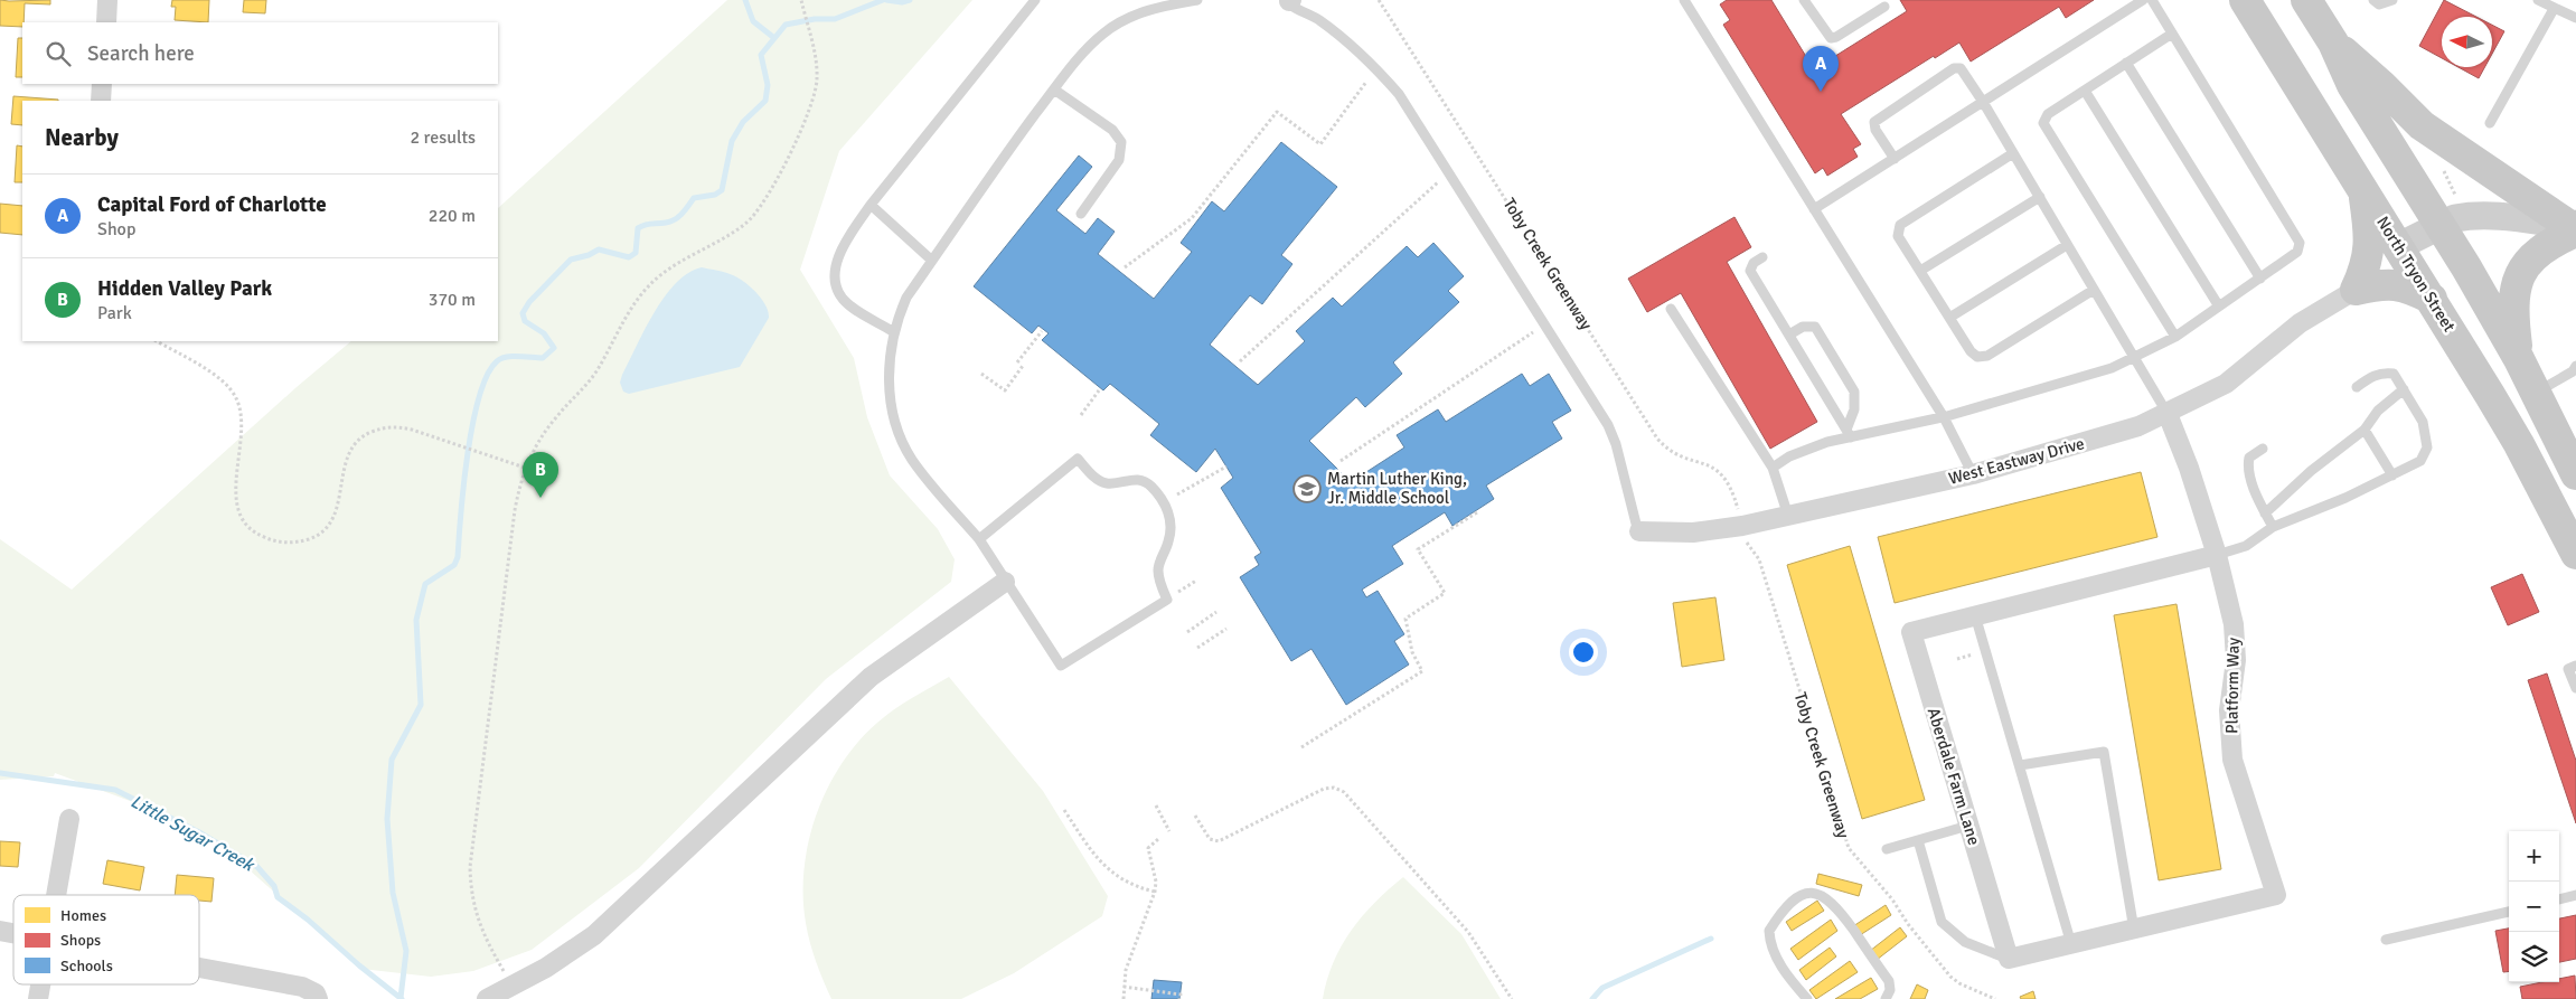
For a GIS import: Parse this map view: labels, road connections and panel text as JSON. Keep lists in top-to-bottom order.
{
  "streets": {
    "main road": ["North Tryon Street"],
    "street": ["West Eastway Drive", "Platform Way", "Aberdale Farm Lane"],
    "path": ["Toby Creek Greenway"]
  },
  "crossings": [
    ["West Eastway Drive", "Platform Way"],
    ["Platform Way", "Aberdale Farm Lane"]
  ],
  "water": ["Little Sugar Creek"],
  "places": {
    "school or university": ["Martin Luther King, Jr. Middle School"]
  },
  "legend": ["Homes", "Shops", "Schools"],
  "north": "left",
  "page": {
    "search": "Search here",
    "pins": ["A", "B"],
    "heading": ["Nearby", "2 results"],
    "list": [
      {
        "mark": "A",
        "name": "Capital Ford of Charlotte",
        "note": "Shop",
        "value": "220 m"
      },
      {
        "mark": "B",
        "name": "Hidden Valley Park",
        "note": "Park",
        "value": "370 m"
      }
    ],
    "map_buttons": ["+", "−"]
  }
}
